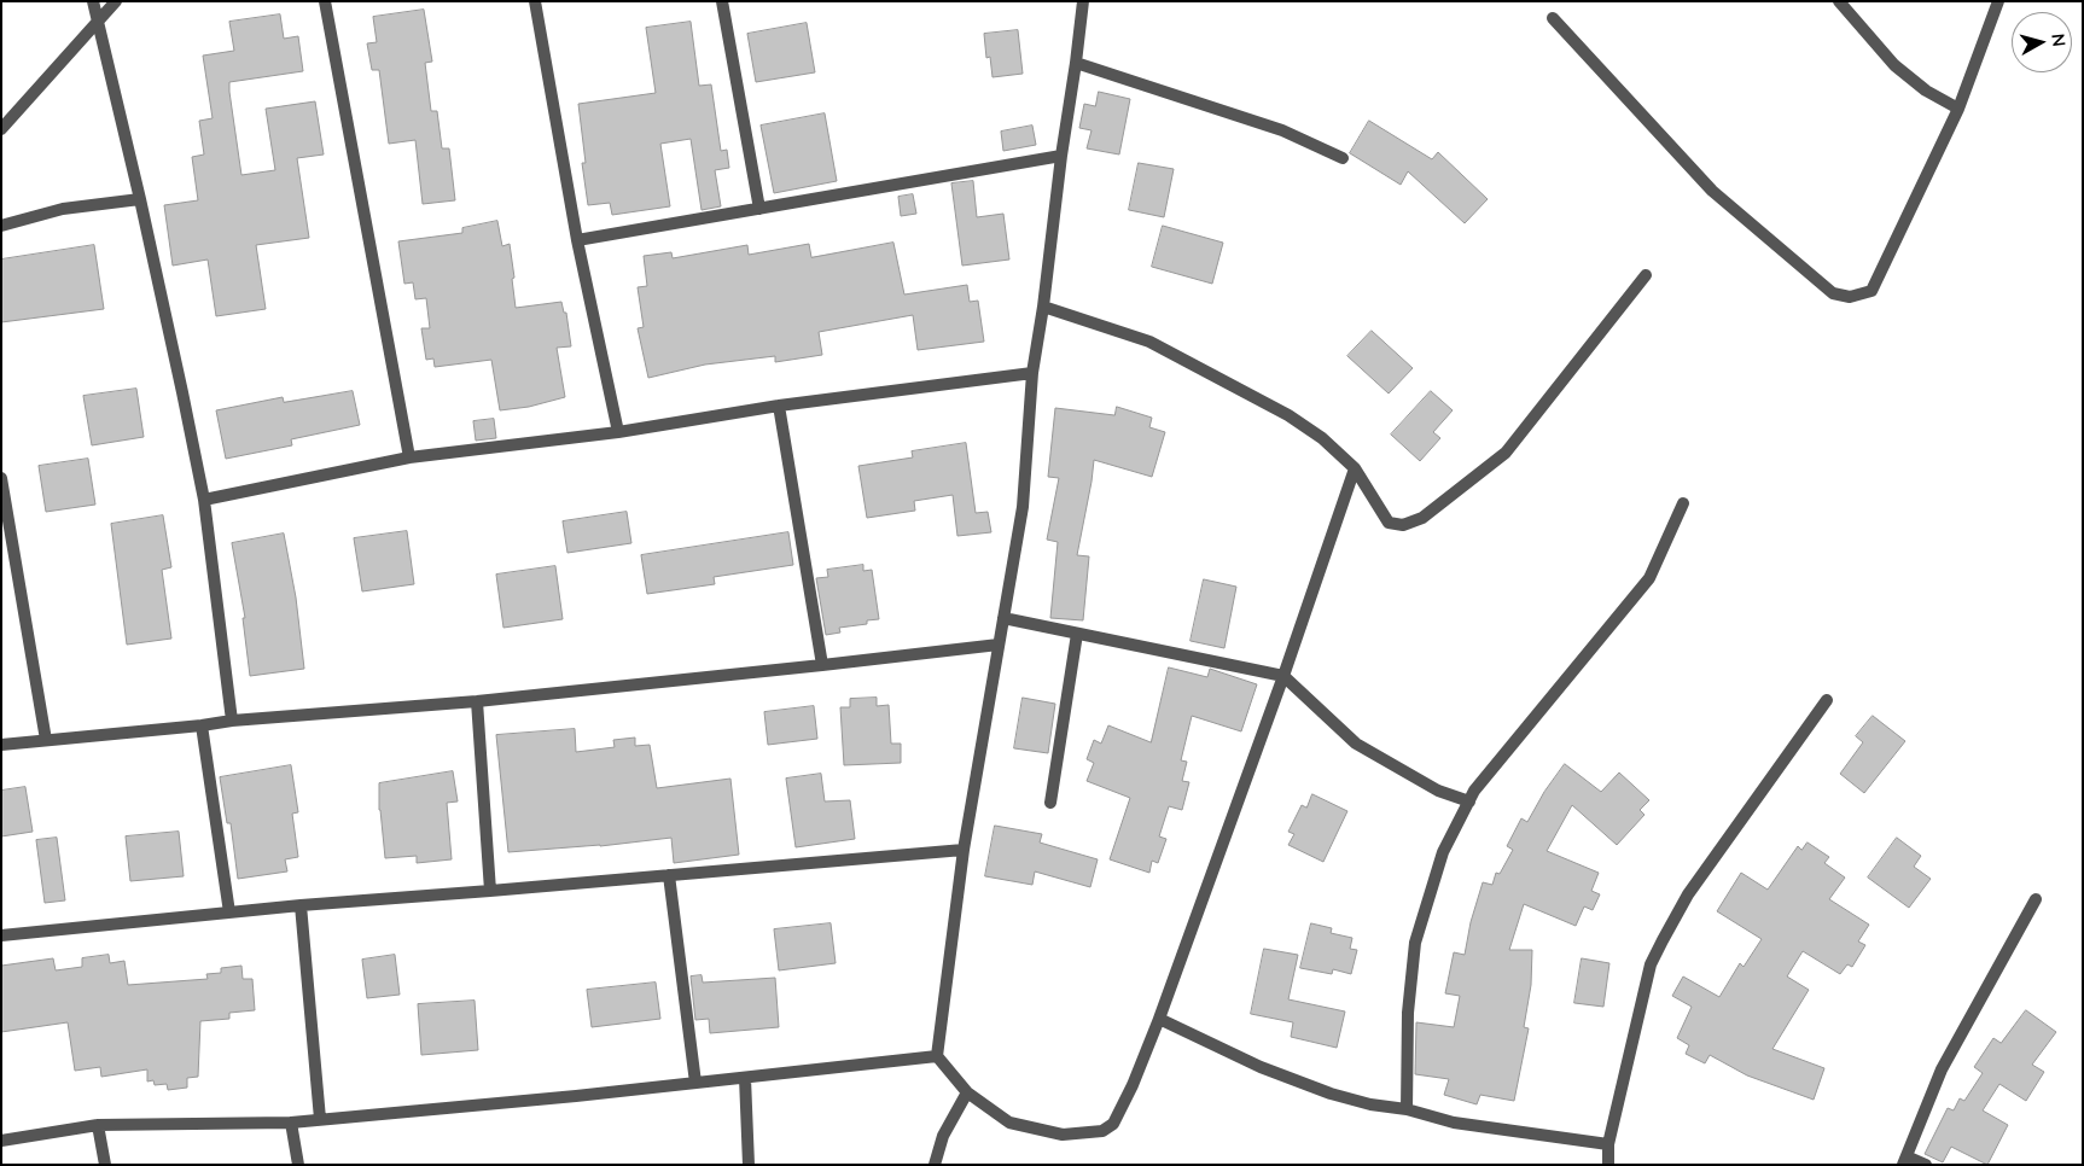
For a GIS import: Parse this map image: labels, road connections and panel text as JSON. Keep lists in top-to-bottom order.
{
  "north": "right"
}
